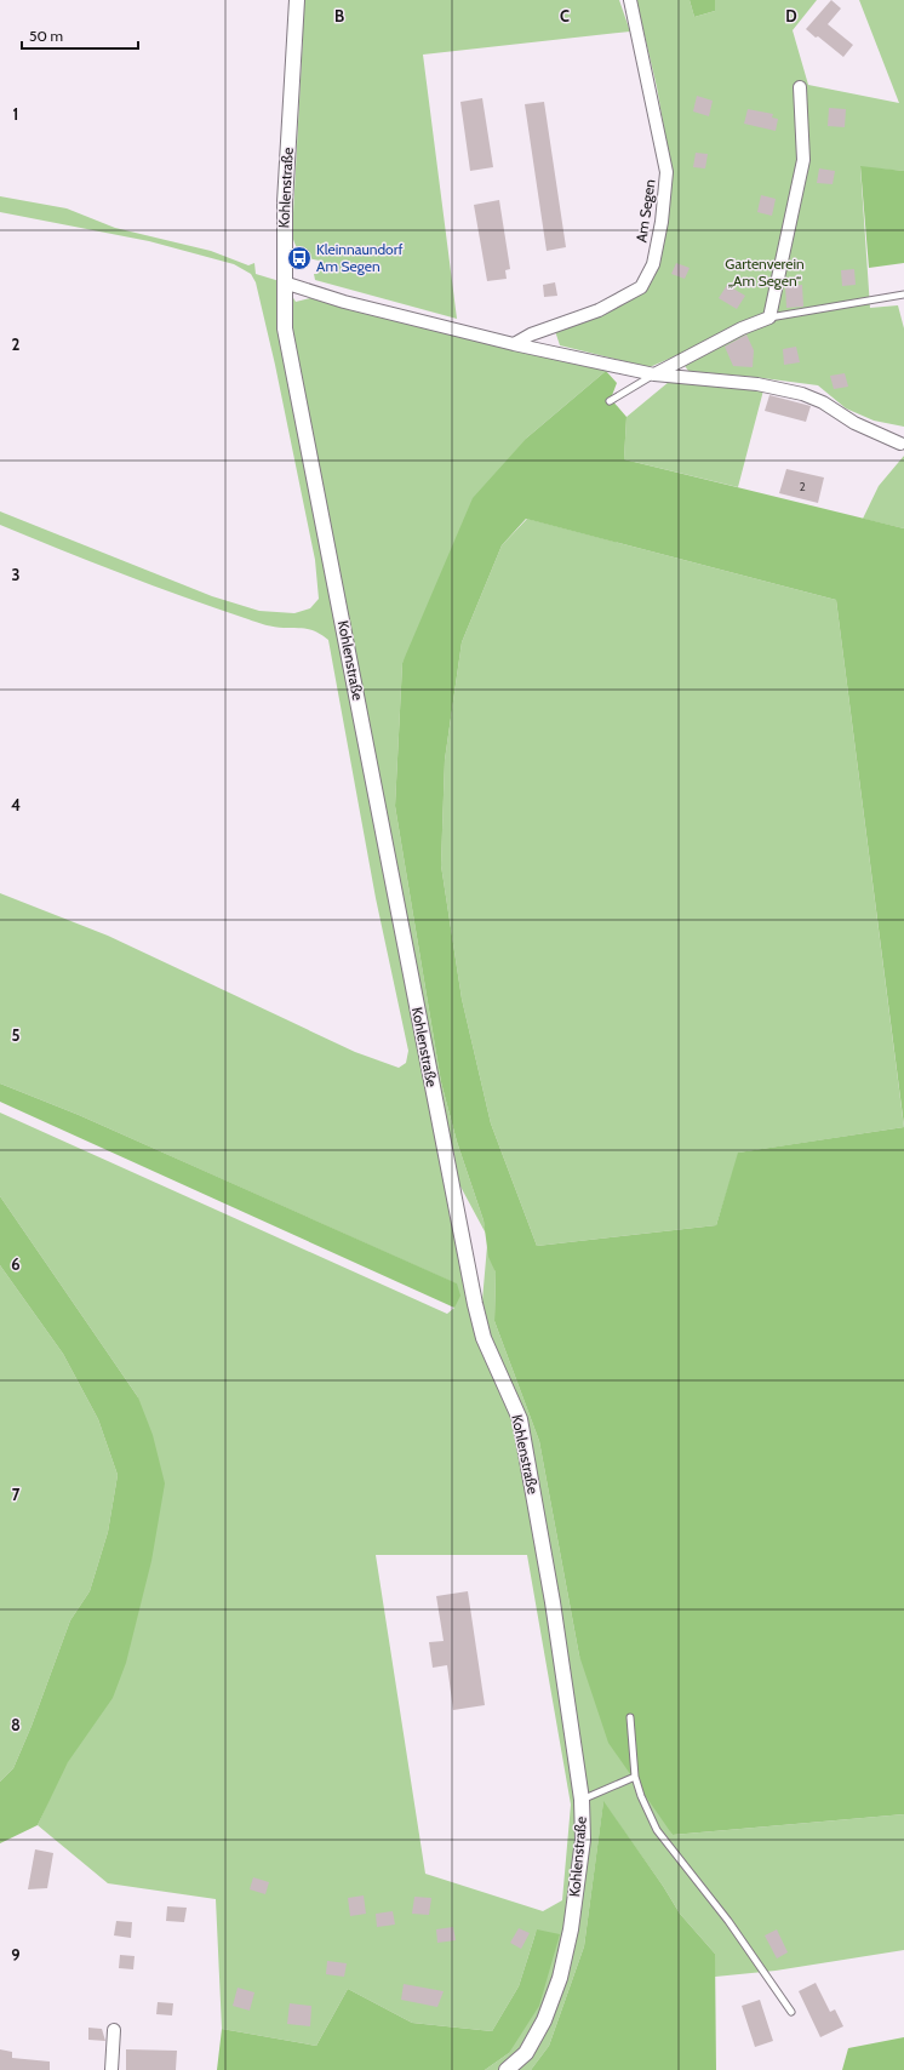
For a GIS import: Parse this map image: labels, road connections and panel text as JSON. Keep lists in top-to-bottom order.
{
  "streets": {
    "street": ["Kohlenstraße", "Am Segen"]
  },
  "parks": ["Gartenverein „Am Segen“"],
  "places": {
    "bus stop": ["Kleinnaundorf Am Segen"]
  },
  "house_numbers": ["2"],
  "scale_bar": "50 m",
  "grid": {
    "columns": ["B", "C", "D"],
    "rows": [
      "1",
      "2",
      "3",
      "4",
      "5",
      "6",
      "7",
      "8",
      "9"
    ]
  }
}
